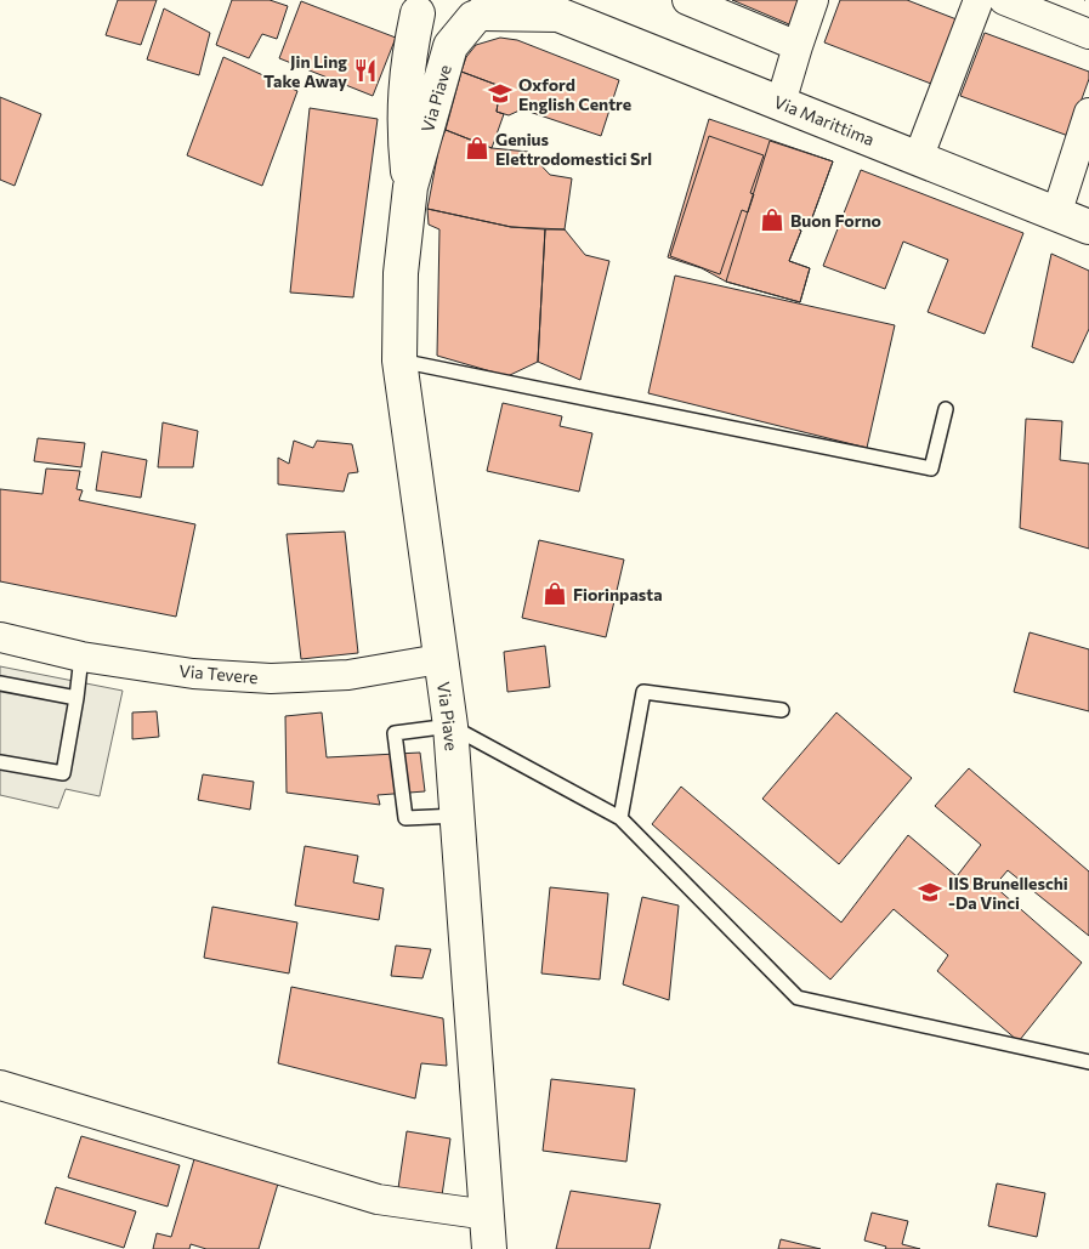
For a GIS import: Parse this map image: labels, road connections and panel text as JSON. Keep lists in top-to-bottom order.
{
  "streets": {
    "main road": ["Via Piave", "Via Marittima"],
    "street": ["Via Tevere"]
  },
  "crossings": [
    ["Via Piave", "Via Marittima"],
    ["Via Piave", "Via Tevere"]
  ],
  "places": {
    "restaurant": ["Jin Ling Take Away"],
    "school or university": ["Oxford English Centre", "IIS Brunelleschi -Da Vinci"],
    "shop": ["Genius Elettrodomestici Srl", "Buon Forno", "Fiorinpasta"]
  }
}
